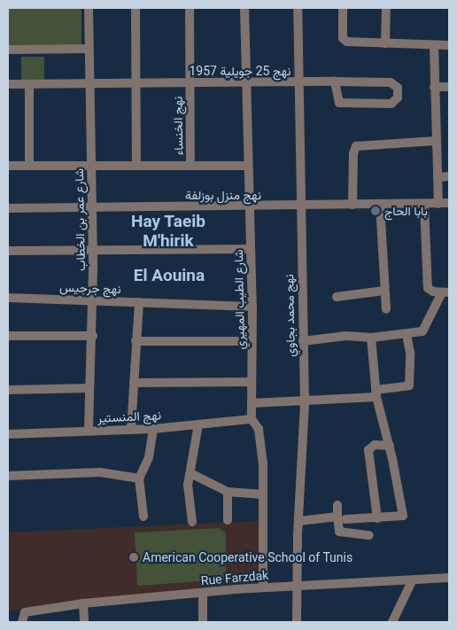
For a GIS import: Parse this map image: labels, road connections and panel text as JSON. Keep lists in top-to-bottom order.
{
  "streets": {
    "street": [
      "نهج 25 جويلية 1957",
      "نهج الخنساء",
      "نهج منزل بوزلفة",
      "شارع عمر بن الخطاب",
      "نهج جرجيس",
      "شارع الطيب المهيري",
      "نهج محمد بجاوي",
      "نهج المنستير",
      "Rue Farzdak"
    ]
  },
  "crossings": [
    ["نهج 25 جويلية 1957", "نهج الخنساء"],
    ["نهج 25 جويلية 1957", "شارع عمر بن الخطاب"],
    ["نهج 25 جويلية 1957", "شارع الطيب المهيري"],
    ["نهج 25 جويلية 1957", "نهج محمد بجاوي"],
    ["نهج منزل بوزلفة", "شارع عمر بن الخطاب"],
    ["نهج منزل بوزلفة", "شارع الطيب المهيري"],
    ["نهج منزل بوزلفة", "نهج محمد بجاوي"],
    ["شارع عمر بن الخطاب", "نهج جرجيس"],
    ["شارع عمر بن الخطاب", "نهج المنستير"],
    ["نهج جرجيس", "شارع الطيب المهيري"],
    ["شارع الطيب المهيري", "نهج المنستير"],
    ["شارع الطيب المهيري", "Rue Farzdak"],
    ["نهج محمد بجاوي", "Rue Farzdak"]
  ],
  "districts": ["Hay Taeib M'hirik", "El Aouina"],
  "places": ["بابا الحاج", "American Cooperative School of Tunis"]
}
